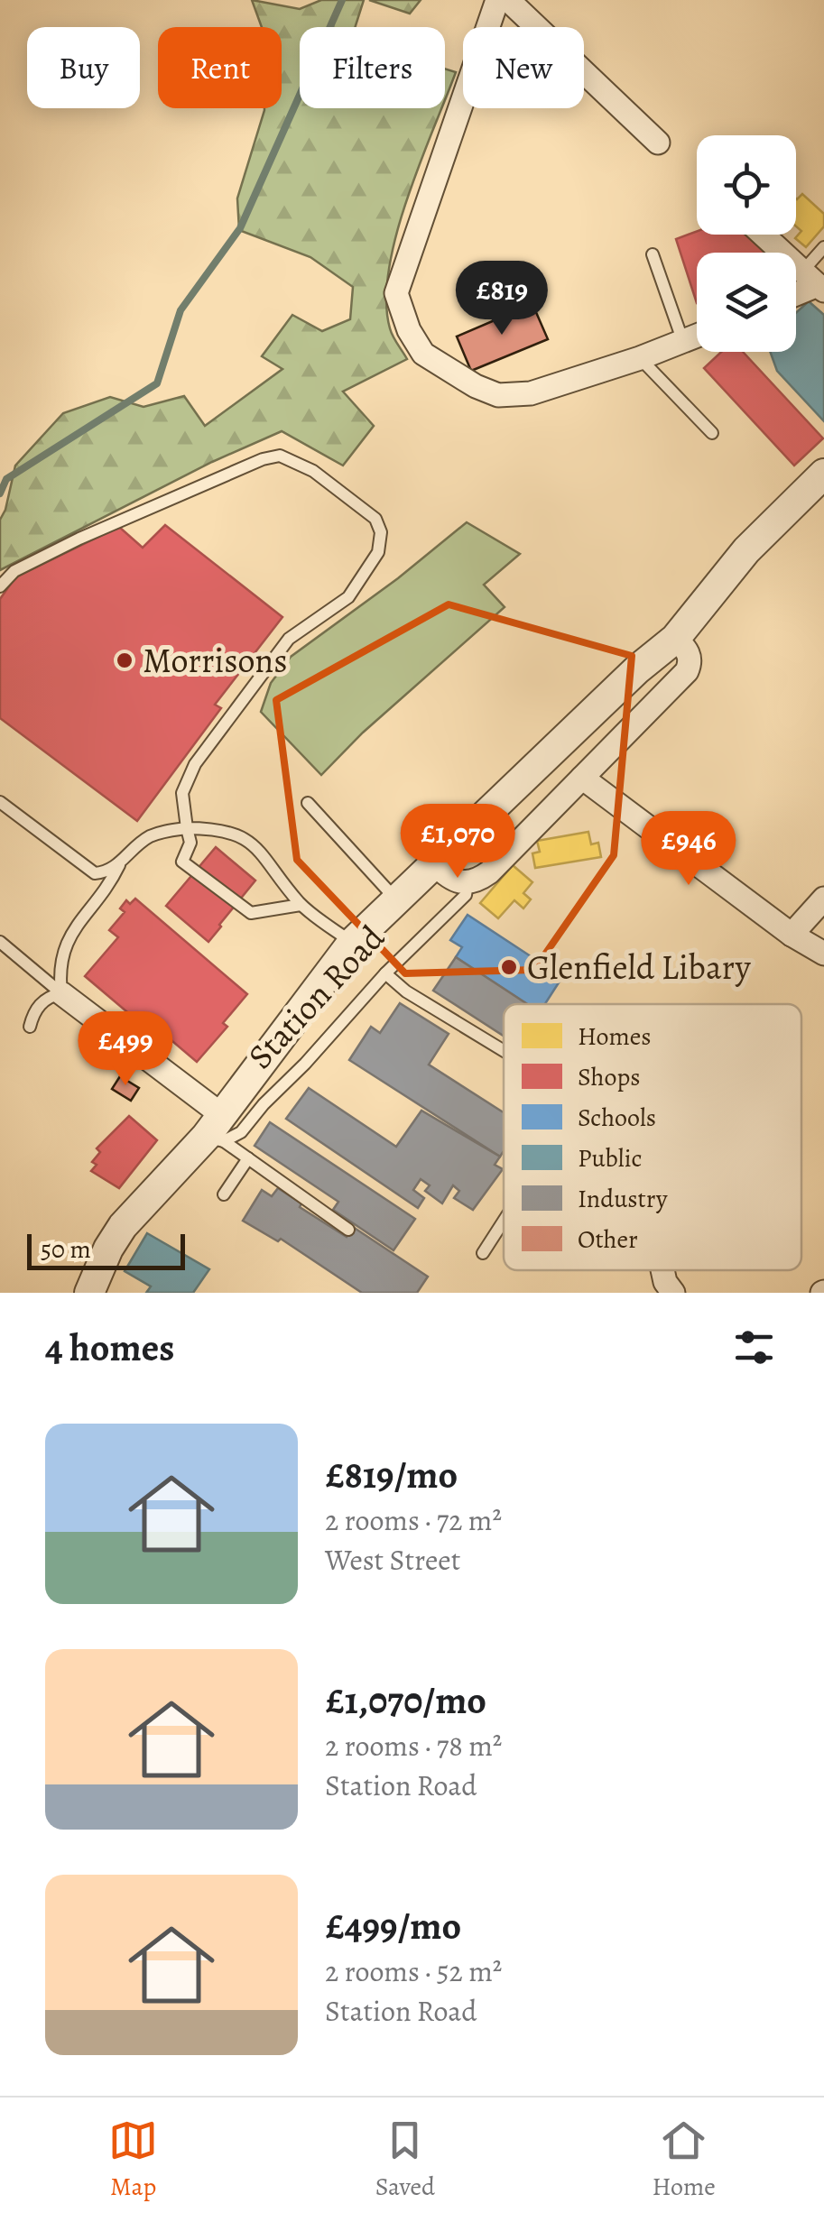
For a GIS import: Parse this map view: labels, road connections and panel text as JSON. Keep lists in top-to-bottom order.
{
  "streets": {
    "street": ["Station Road"]
  },
  "places": ["Morrisons", "Glenfield Libary"],
  "legend": [
    "Homes",
    "Shops",
    "Schools",
    "Public",
    "Industry",
    "Other"
  ],
  "scale_bar": "50 m",
  "page": {
    "chip": [
      "Buy",
      "Rent",
      "Filters",
      "New"
    ],
    "price": [
      "£819",
      "£1,070",
      "£946",
      "£499"
    ],
    "scale": "50 m",
    "heading": "4 homes",
    "list": [
      {
        "name": "£819/mo",
        "note": "2 rooms · 72 m² · West Street"
      },
      {
        "name": "£1,070/mo",
        "note": "2 rooms · 78 m² · Station Road"
      },
      {
        "name": "£499/mo",
        "note": "2 rooms · 52 m² · Station Road"
      }
    ],
    "tabs": ["Map", "Saved", "Home"]
  }
}
